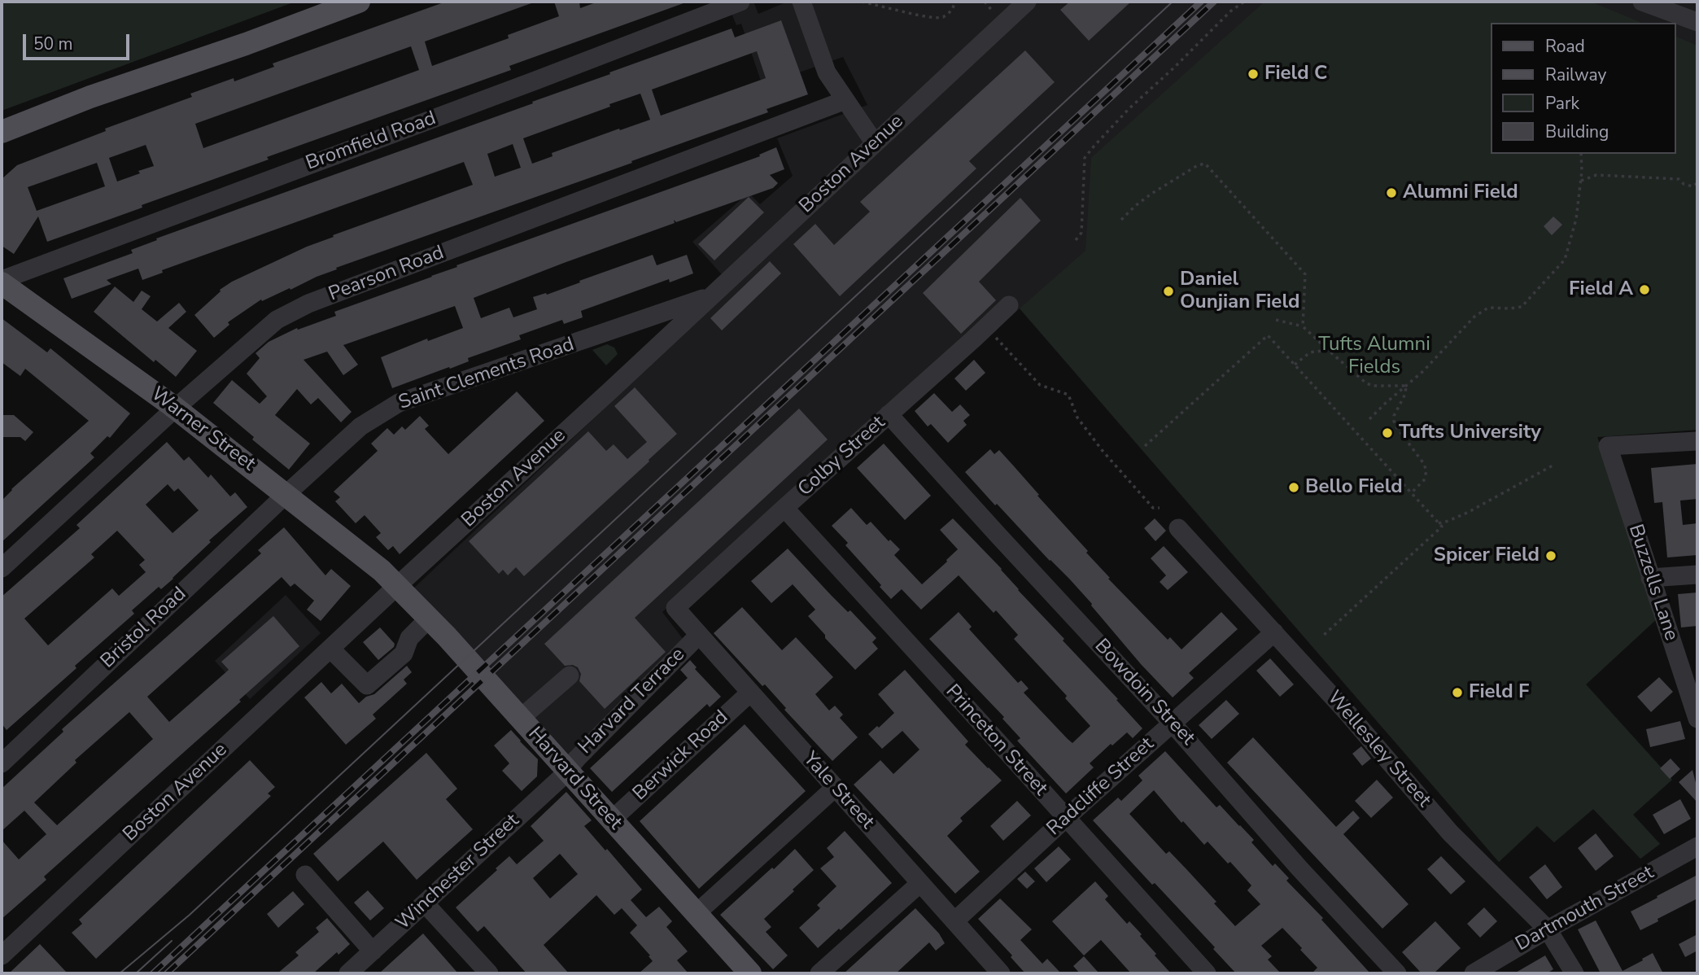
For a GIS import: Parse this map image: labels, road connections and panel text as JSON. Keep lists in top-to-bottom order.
{
  "streets": {
    "main road": ["Warner Street", "Harvard Street"],
    "street": [
      "Bromfield Road",
      "Boston Avenue",
      "Pearson Road",
      "Saint Clements Road",
      "Colby Street",
      "Buzzells Lane",
      "Bristol Road",
      "Bowdoin Street",
      "Harvard Terrace",
      "Princeton Street",
      "Wellesley Street",
      "Berwick Road",
      "Radcliffe Street",
      "Yale Street",
      "Winchester Street",
      "Dartmouth Street"
    ]
  },
  "crossings": [
    ["Bromfield Road", "Warner Street"],
    ["Boston Avenue", "Saint Clements Road"],
    ["Boston Avenue", "Warner Street"],
    ["Boston Avenue", "Harvard Street"],
    ["Pearson Road", "Warner Street"],
    ["Saint Clements Road", "Warner Street"],
    ["Saint Clements Road", "Bristol Road"],
    ["Warner Street", "Bristol Road"],
    ["Warner Street", "Harvard Street"],
    ["Colby Street", "Bowdoin Street"],
    ["Colby Street", "Princeton Street"],
    ["Colby Street", "Yale Street"],
    ["Bowdoin Street", "Radcliffe Street"],
    ["Harvard Terrace", "Harvard Street"],
    ["Harvard Terrace", "Yale Street"],
    ["Harvard Terrace", "Winchester Street"],
    ["Princeton Street", "Radcliffe Street"],
    ["Wellesley Street", "Radcliffe Street"],
    ["Wellesley Street", "Dartmouth Street"],
    ["Berwick Road", "Harvard Street"],
    ["Berwick Road", "Yale Street"],
    ["Harvard Street", "Winchester Street"],
    ["Radcliffe Street", "Yale Street"]
  ],
  "parks": ["Tufts Alumni Fields"],
  "places": [
    "Field C",
    "Alumni Field",
    "Field A",
    "Daniel Ounjian Field",
    "Tufts University",
    "Bello Field",
    "Spicer Field",
    "Field F"
  ],
  "legend": [
    "Road",
    "Railway",
    "Park",
    "Building"
  ],
  "scale_bar": "50 m"
}
